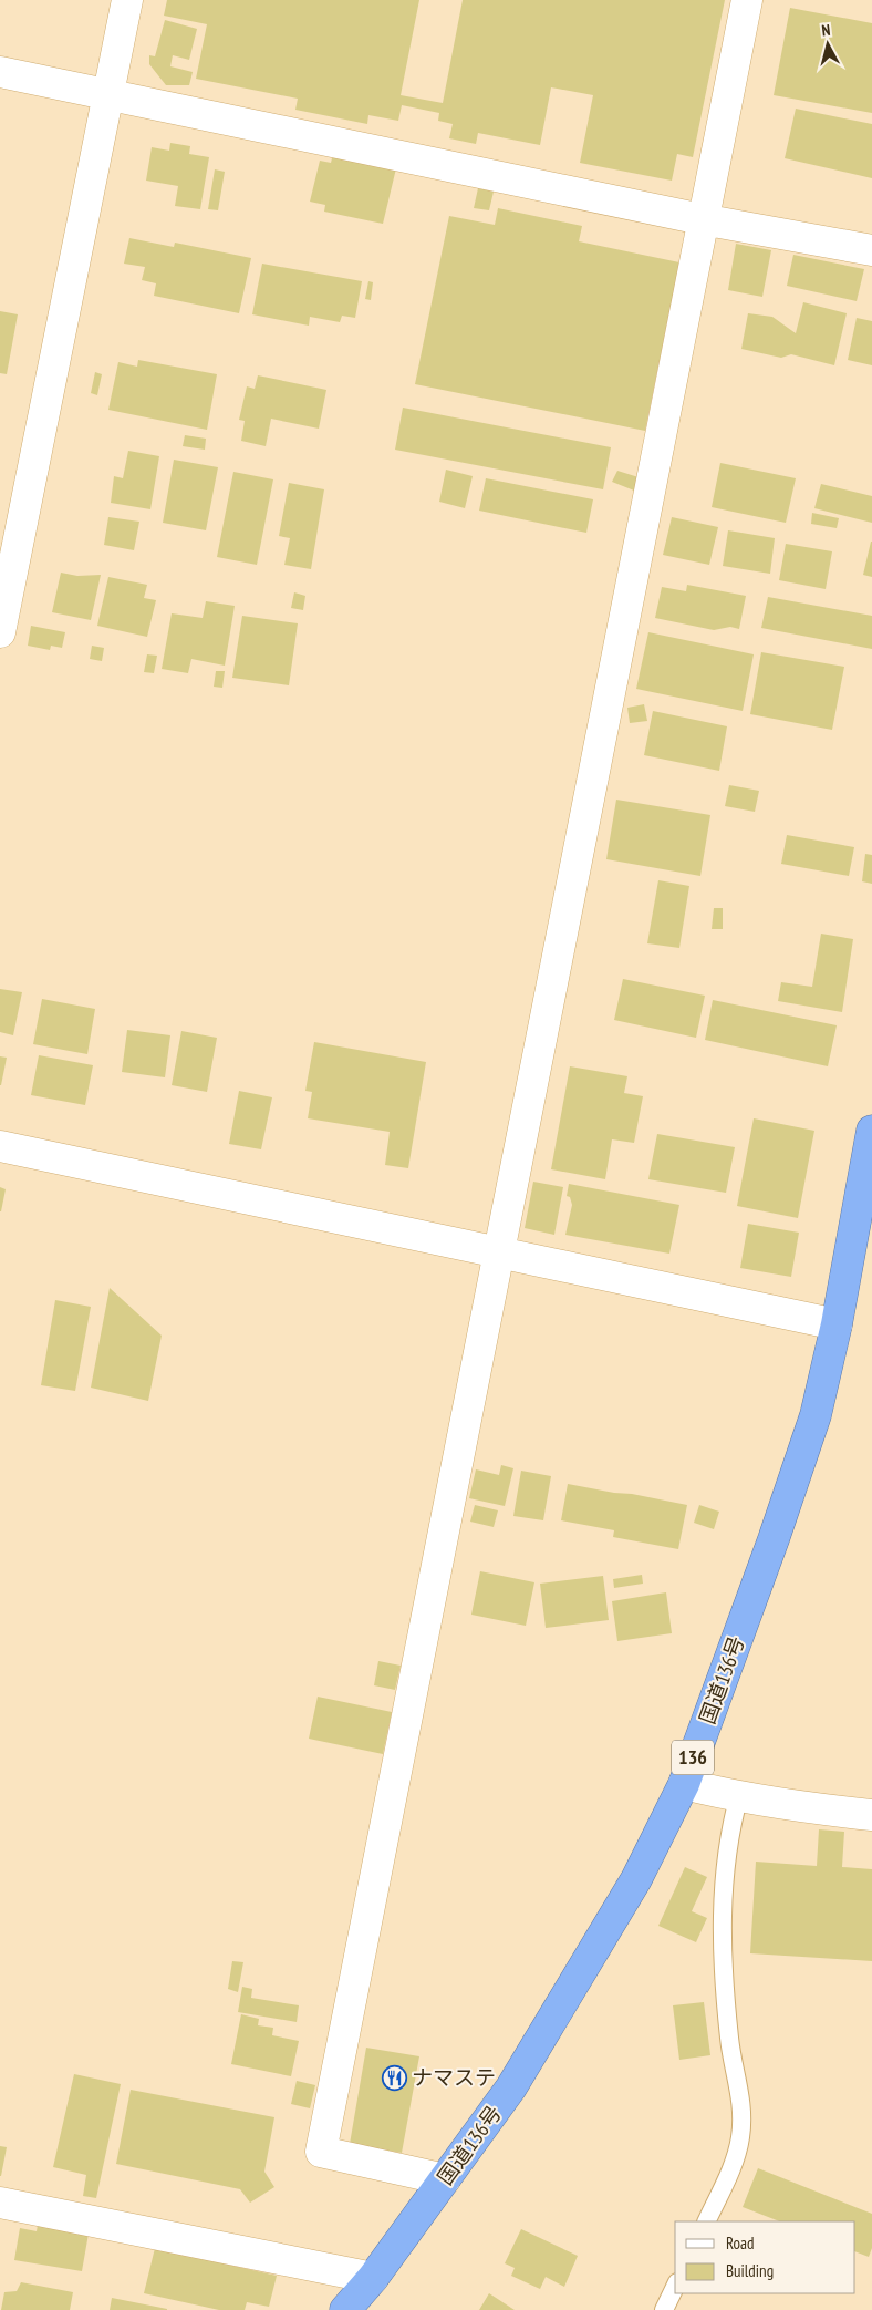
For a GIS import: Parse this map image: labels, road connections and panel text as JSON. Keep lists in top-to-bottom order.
{
  "streets": {
    "highway": ["国道136号", "136"]
  },
  "places": {
    "restaurant": ["ナマステ"]
  },
  "legend": ["Road", "Building"],
  "north": "top"
}
